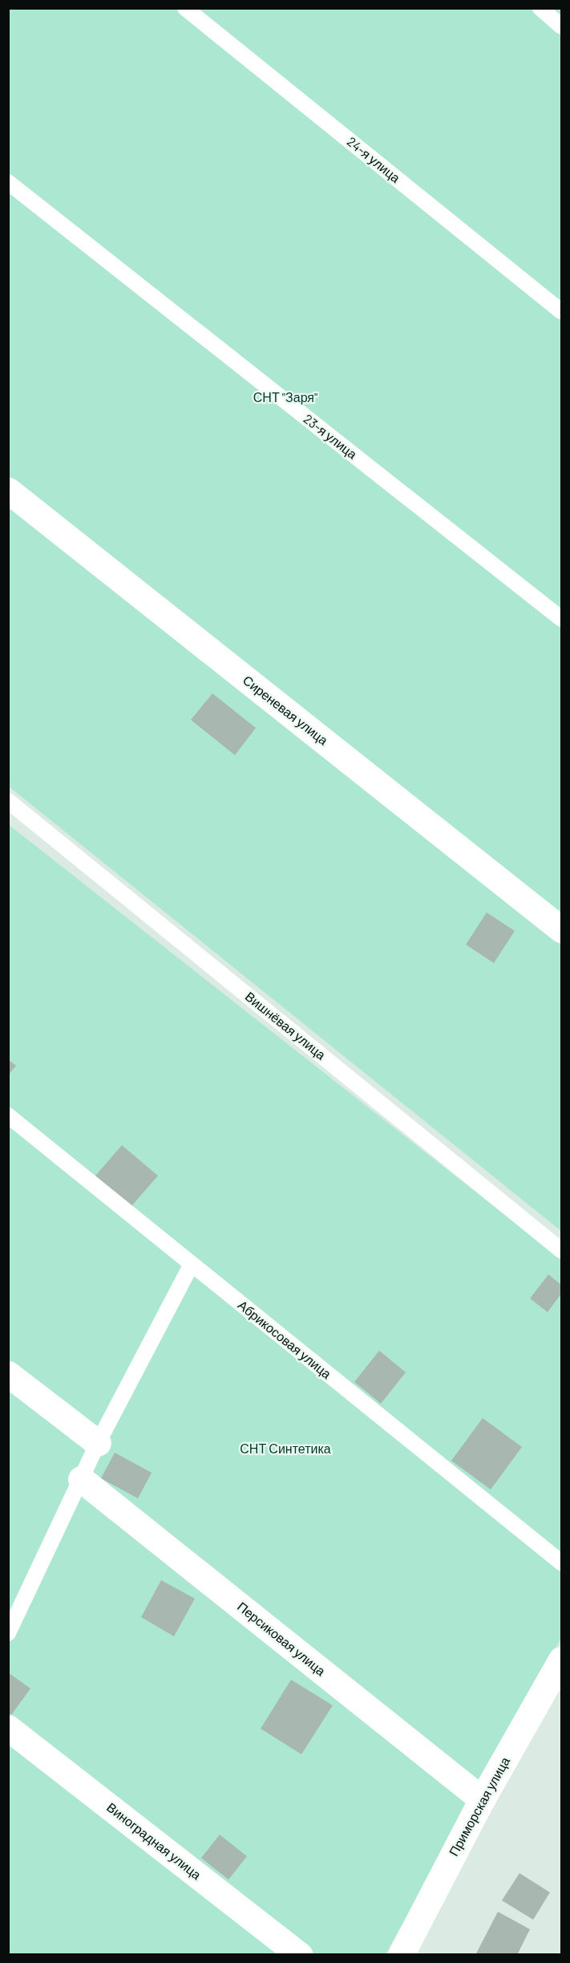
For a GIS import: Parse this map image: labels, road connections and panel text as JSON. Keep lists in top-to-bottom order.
{
  "streets": {
    "street": [
      "Сиреневая улица",
      "Персиковая улица",
      "Приморская улица",
      "Виноградная улица"
    ],
    "lane": [
      "24-я улица",
      "23-я улица",
      "Вишнёвая улица",
      "Абрикосовая улица"
    ]
  },
  "crossings": [
    ["Персиковая улица", "Приморская улица"]
  ],
  "parks": ["СНТ \"Заря\"", "СНТ Синтетика"]
}
